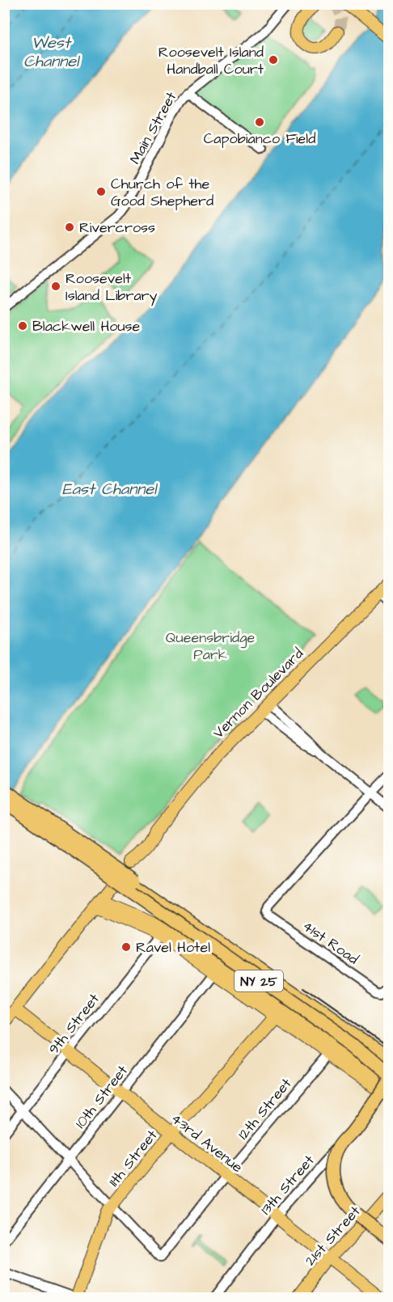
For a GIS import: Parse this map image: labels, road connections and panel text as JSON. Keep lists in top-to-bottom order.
{
  "streets": {
    "highway": ["NY 25"],
    "main road": [
      "Vernon Boulevard",
      "43rd Avenue",
      "11th Street",
      "21st Street"
    ],
    "street": [
      "Main Street",
      "41st Road",
      "9th Street",
      "10th Street",
      "12th Street",
      "13th Street"
    ]
  },
  "crossings": [
    ["Vernon Boulevard", "43rd Avenue"],
    ["NY 25", "13th Street"],
    ["9th Street", "43rd Avenue"],
    ["10th Street", "43rd Avenue"],
    ["12th Street", "43rd Avenue"],
    ["12th Street", "11th Street"],
    ["43rd Avenue", "11th Street"],
    ["43rd Avenue", "13th Street"],
    ["43rd Avenue", "21st Street"]
  ],
  "water": ["West Channel", "East Channel"],
  "parks": ["Queensbridge Park"],
  "places": [
    "Roosevelt Island Handball Court",
    "Capobianco Field",
    "Church of the Good Shepherd",
    "Rivercross",
    "Roosevelt Island Library",
    "Blackwell House",
    "Ravel Hotel"
  ]
}
